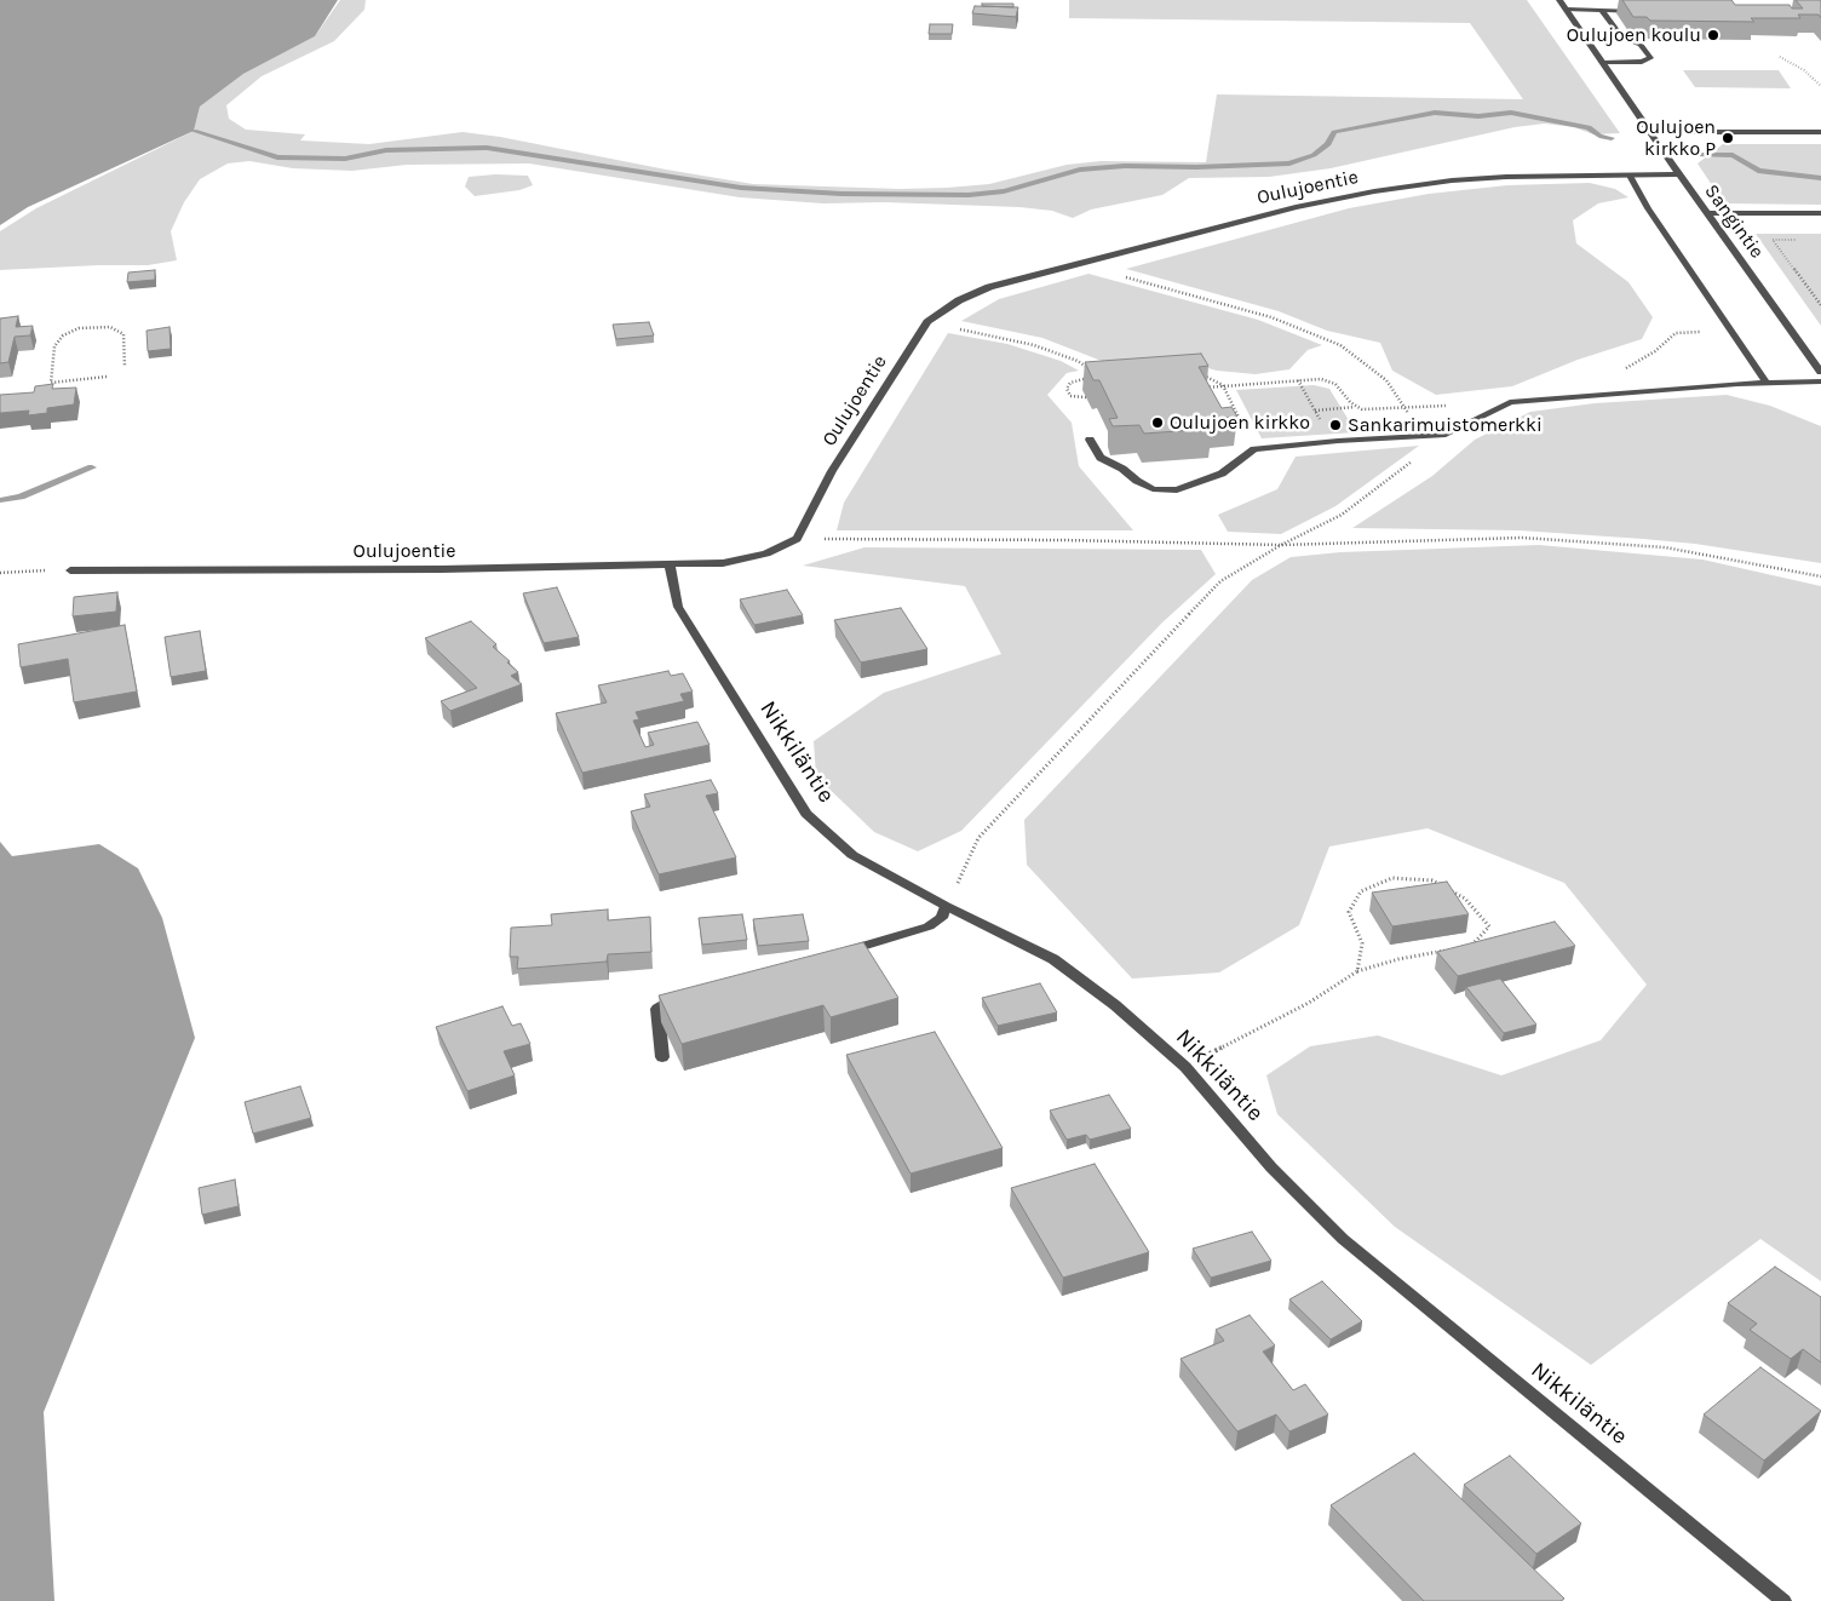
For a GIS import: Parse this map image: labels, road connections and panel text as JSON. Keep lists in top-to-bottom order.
{
  "streets": {
    "street": ["Oulujoentie", "Sangintie", "Nikkiläntie"]
  },
  "crossings": [
    ["Oulujoentie", "Sangintie"],
    ["Oulujoentie", "Nikkiläntie"]
  ],
  "places": [
    "Oulujoen koulu",
    "Oulujoen kirkko P",
    "Oulujoen kirkko",
    "Sankarimuistomerkki"
  ]
}
